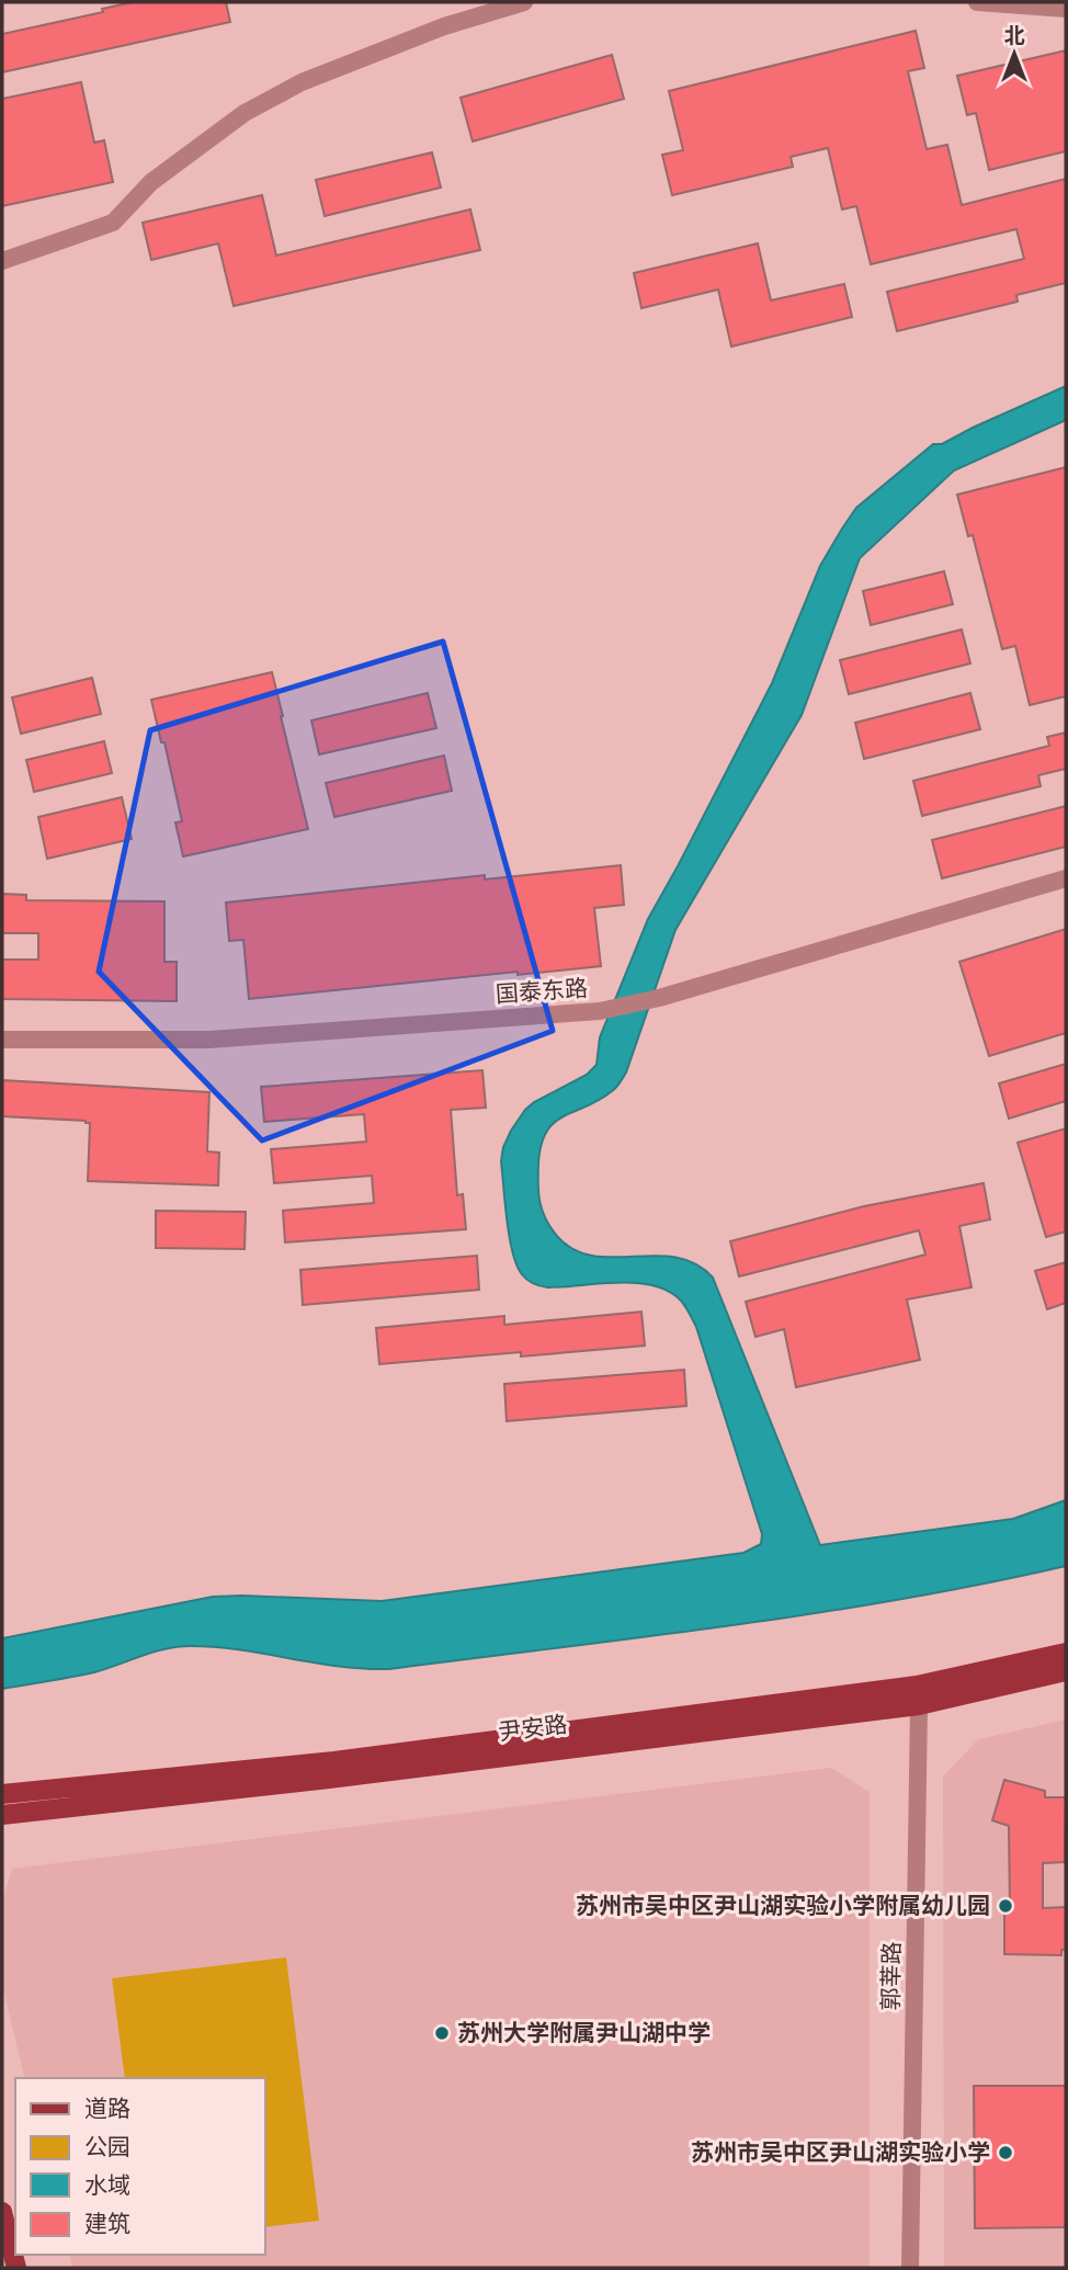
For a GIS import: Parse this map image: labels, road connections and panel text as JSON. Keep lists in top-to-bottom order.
{
  "streets": {
    "main road": ["尹安路"],
    "street": ["国泰东路", "郭莘路"]
  },
  "crossings": [
    ["尹安路", "郭莘路"]
  ],
  "places": ["苏州市吴中区尹山湖实验小学附属幼儿园", "苏州大学附属尹山湖中学", "苏州市吴中区尹山湖实验小学"],
  "legend": [
    "道路",
    "公园",
    "水域",
    "建筑"
  ],
  "north": "top"
}
